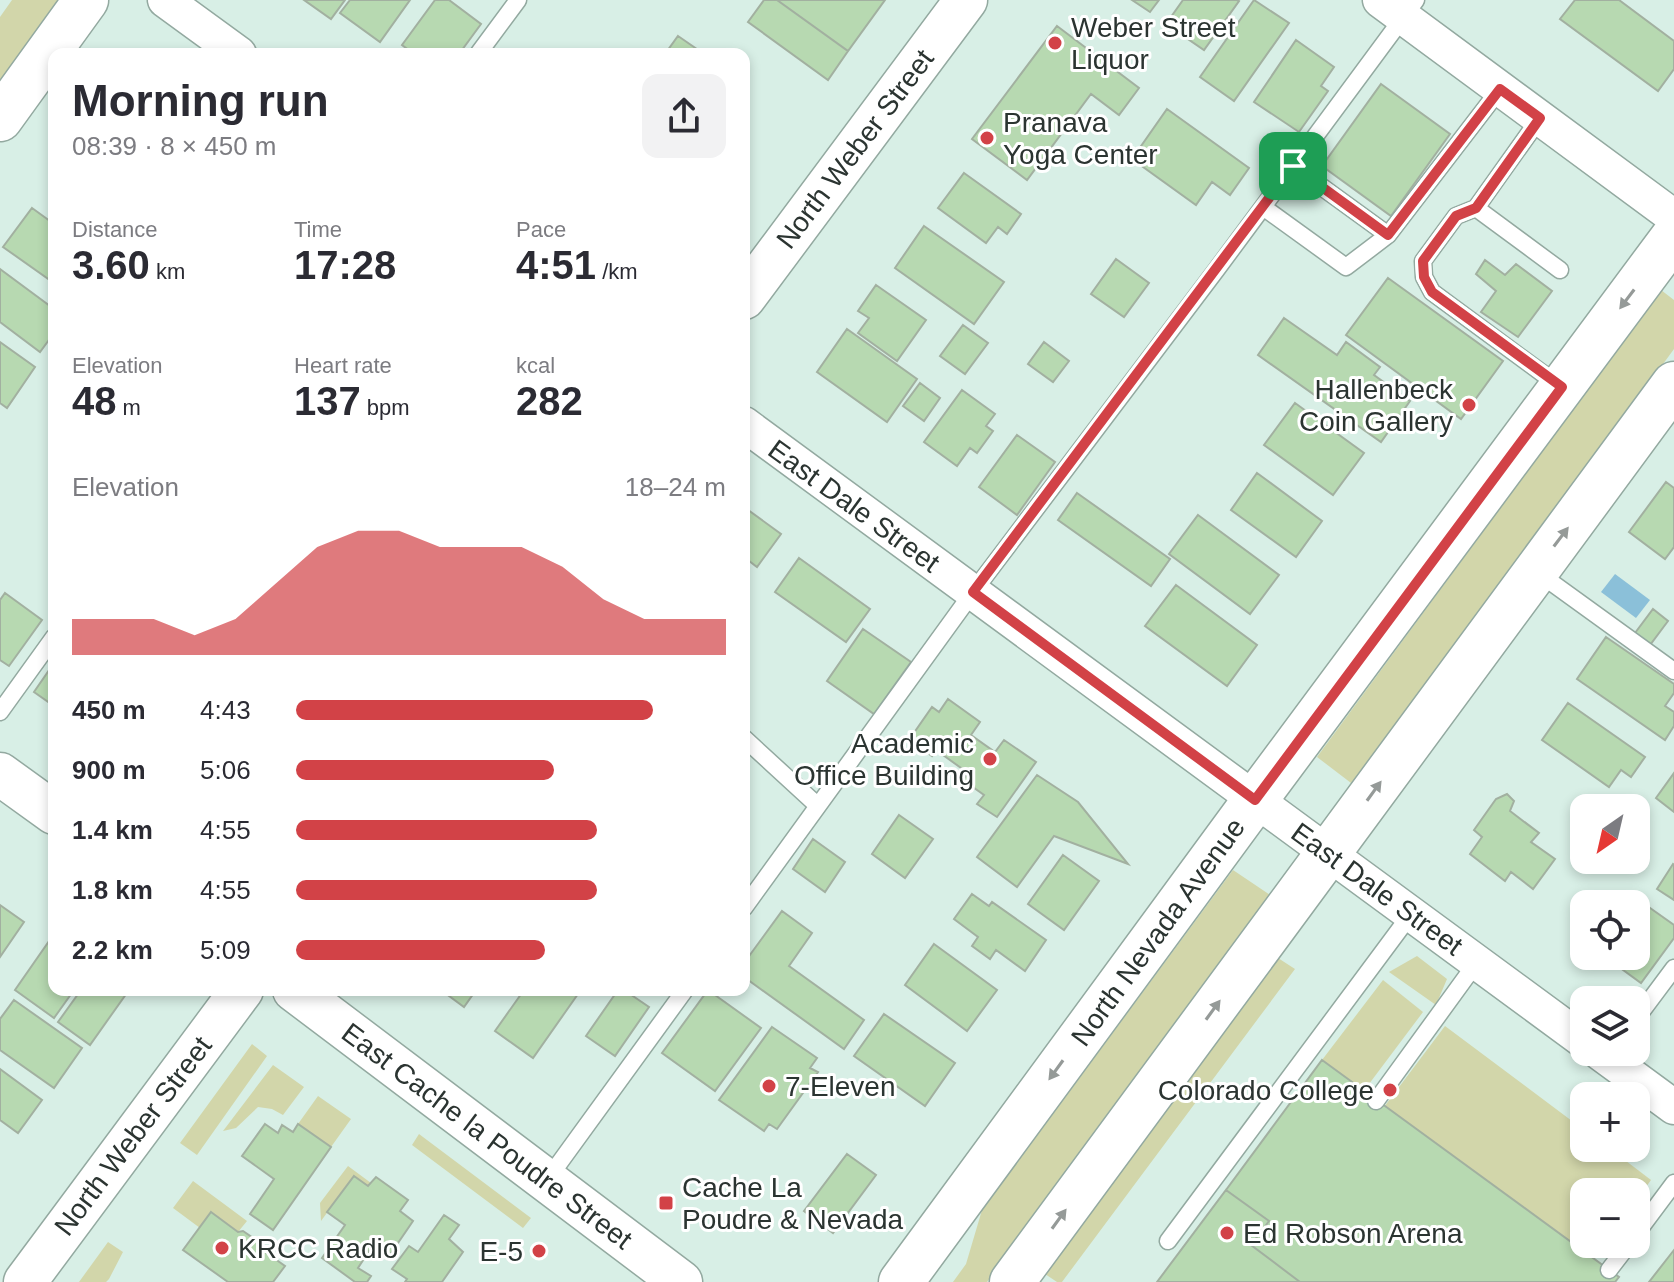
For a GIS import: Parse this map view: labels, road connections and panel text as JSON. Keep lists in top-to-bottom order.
{
  "streets": {
    "main road": ["North Nevada Avenue"],
    "street": ["North Weber Street", "East Dale Street", "East Cache la Poudre Street"]
  },
  "crossings": [
    ["East Dale Street", "North Nevada Avenue"]
  ],
  "places": {
    "other": [
      "Weber Street Liquor",
      "Pranava Yoga Center",
      "Hallenbeck Coin Gallery",
      "Academic Office Building",
      "7-Eleven",
      "Colorado College",
      "Ed Robson Arena",
      "KRCC Radio",
      "E-5"
    ],
    "transit": ["Cache La Poudre & Nevada"]
  },
  "north": "bottom left",
  "page": {
    "heading": ["Morning run", "08:39 · 8 × 450 m"],
    "stats": [
      ["Distance", "3.60 km"],
      ["Time", "17:28"],
      ["Pace", "4:51 /km"],
      ["Elevation", "48 m"],
      ["Heart rate", "137 bpm"],
      ["kcal", "282"]
    ],
    "chart": ["Elevation", "18–24 m"],
    "list": [
      {
        "name": "450 m",
        "note": "4:43"
      },
      {
        "name": "900 m",
        "note": "5:06"
      },
      {
        "name": "1.4 km",
        "note": "4:55"
      },
      {
        "name": "1.8 km",
        "note": "4:55"
      },
      {
        "name": "2.2 km",
        "note": "5:09"
      }
    ],
    "map_buttons": ["+", "−"]
  }
}
